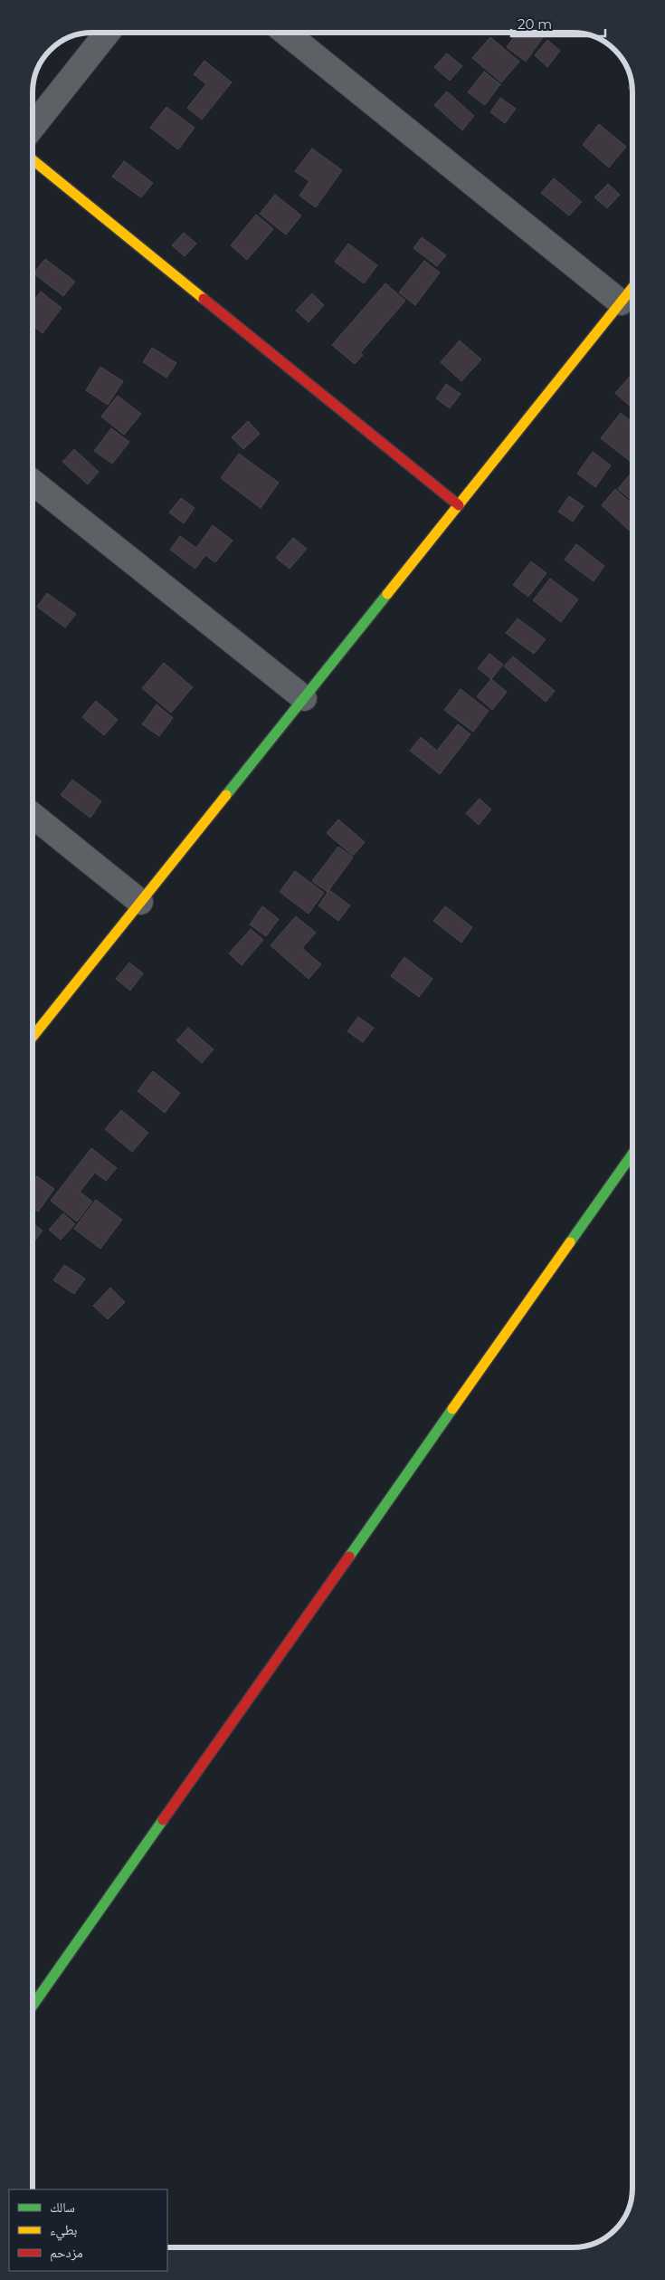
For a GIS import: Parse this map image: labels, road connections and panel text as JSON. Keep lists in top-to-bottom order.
{
  "legend": ["سالك", "بطيء", "مزدحم"],
  "scale_bar": "20 m"
}
